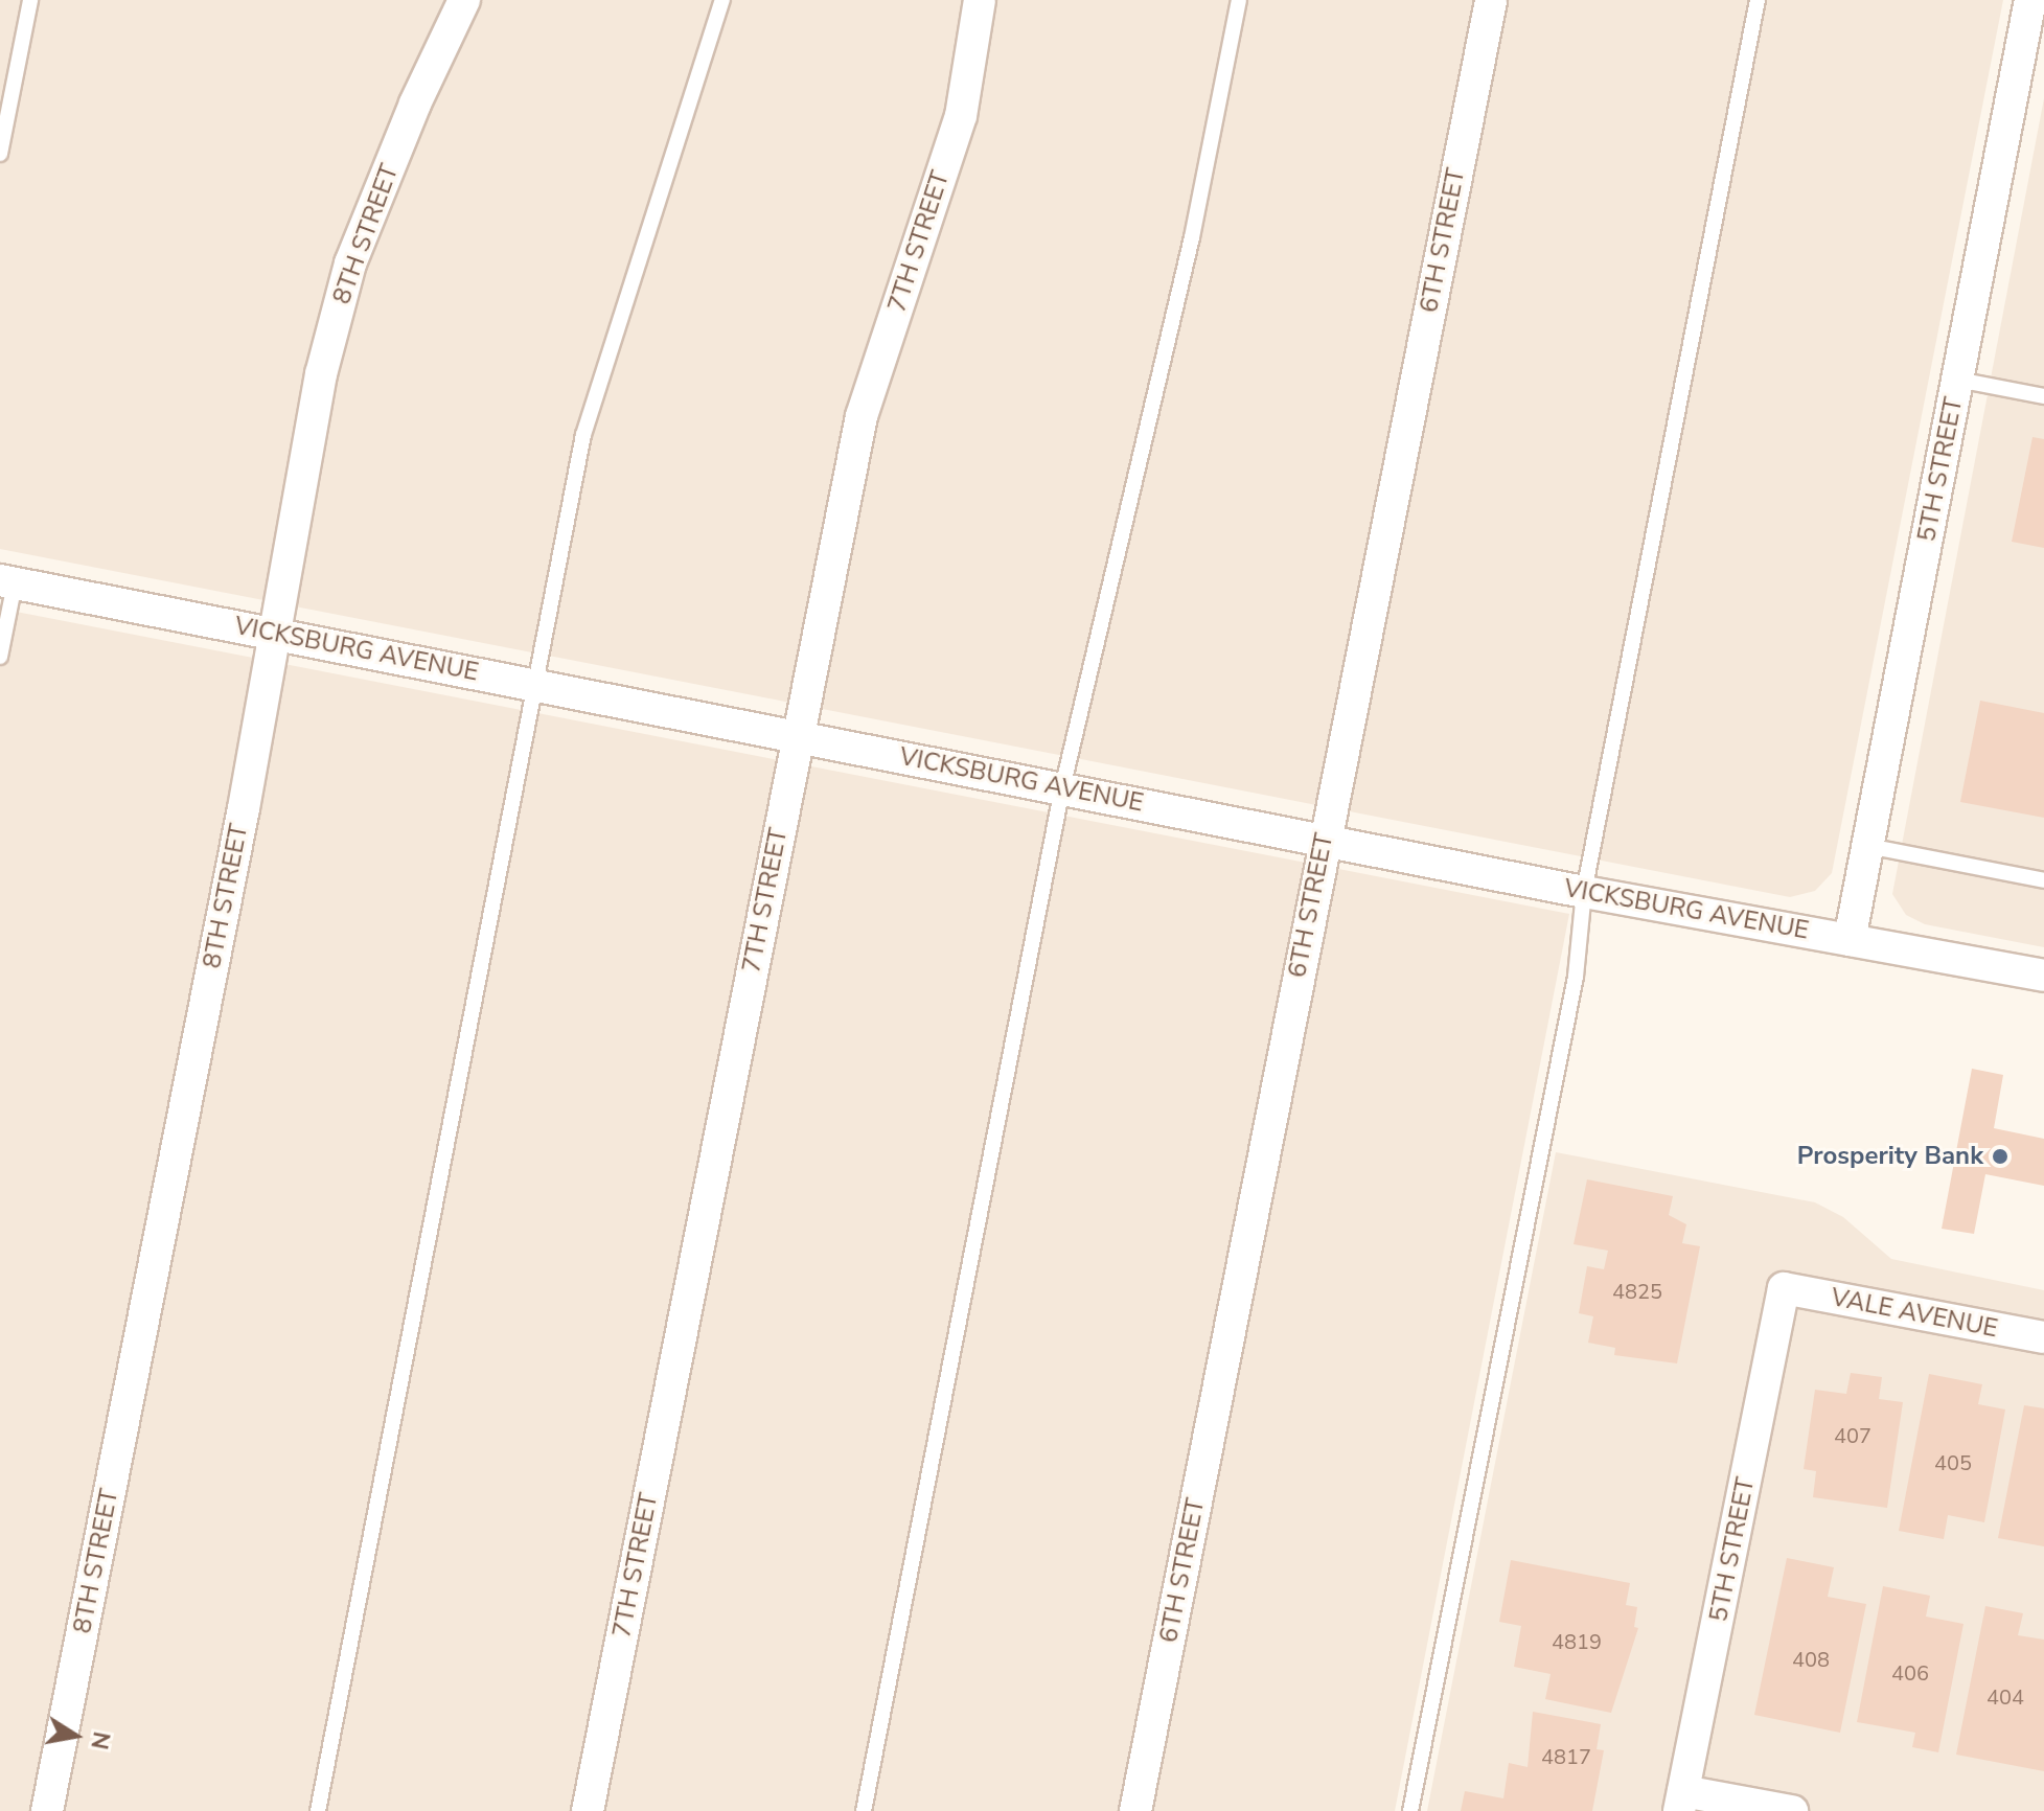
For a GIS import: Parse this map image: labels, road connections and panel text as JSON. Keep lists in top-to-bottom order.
{
  "streets": {
    "street": [
      "8TH STREET",
      "6TH STREET",
      "7TH STREET",
      "5TH STREET",
      "VICKSBURG AVENUE",
      "VALE AVENUE"
    ]
  },
  "crossings": [
    ["8TH STREET", "VICKSBURG AVENUE"],
    ["6TH STREET", "VICKSBURG AVENUE"],
    ["7TH STREET", "VICKSBURG AVENUE"],
    ["5TH STREET", "VICKSBURG AVENUE"],
    ["5TH STREET", "VALE AVENUE"]
  ],
  "places": ["Prosperity Bank"],
  "house_numbers": [
    "4825",
    "407",
    "405",
    "4819",
    "408",
    "406",
    "404",
    "4817"
  ],
  "north": "right"
}
